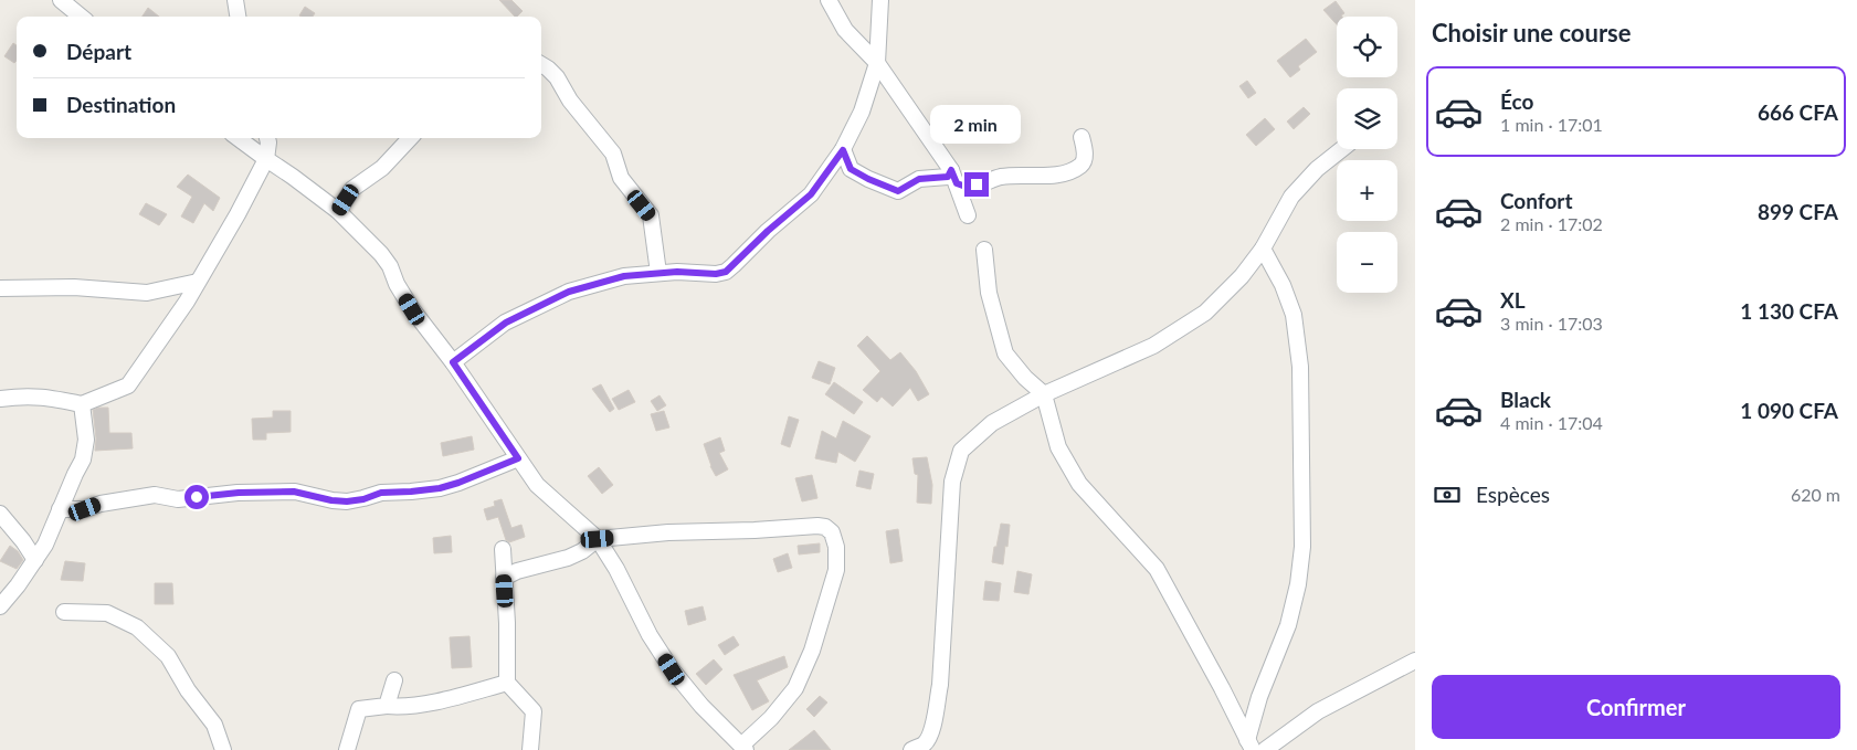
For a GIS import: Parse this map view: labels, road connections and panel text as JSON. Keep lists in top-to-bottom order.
{
  "page": {
    "heading": "Choisir une course",
    "map_buttons": ["+", "−"],
    "banner": ["Départ", "Destination"],
    "list": [
      {
        "name": "Éco",
        "note": "1 min · 17:01",
        "value": "666 CFA"
      },
      {
        "name": "Confort",
        "note": "2 min · 17:02",
        "value": "899 CFA"
      },
      {
        "name": "XL",
        "note": "3 min · 17:03",
        "value": "1 130 CFA"
      },
      {
        "name": "Black",
        "note": "4 min · 17:04",
        "value": "1 090 CFA"
      }
    ],
    "bubble": "2 min",
    "pay": ["Espèces", "620 m"],
    "buttons": "Confirmer"
  }
}
